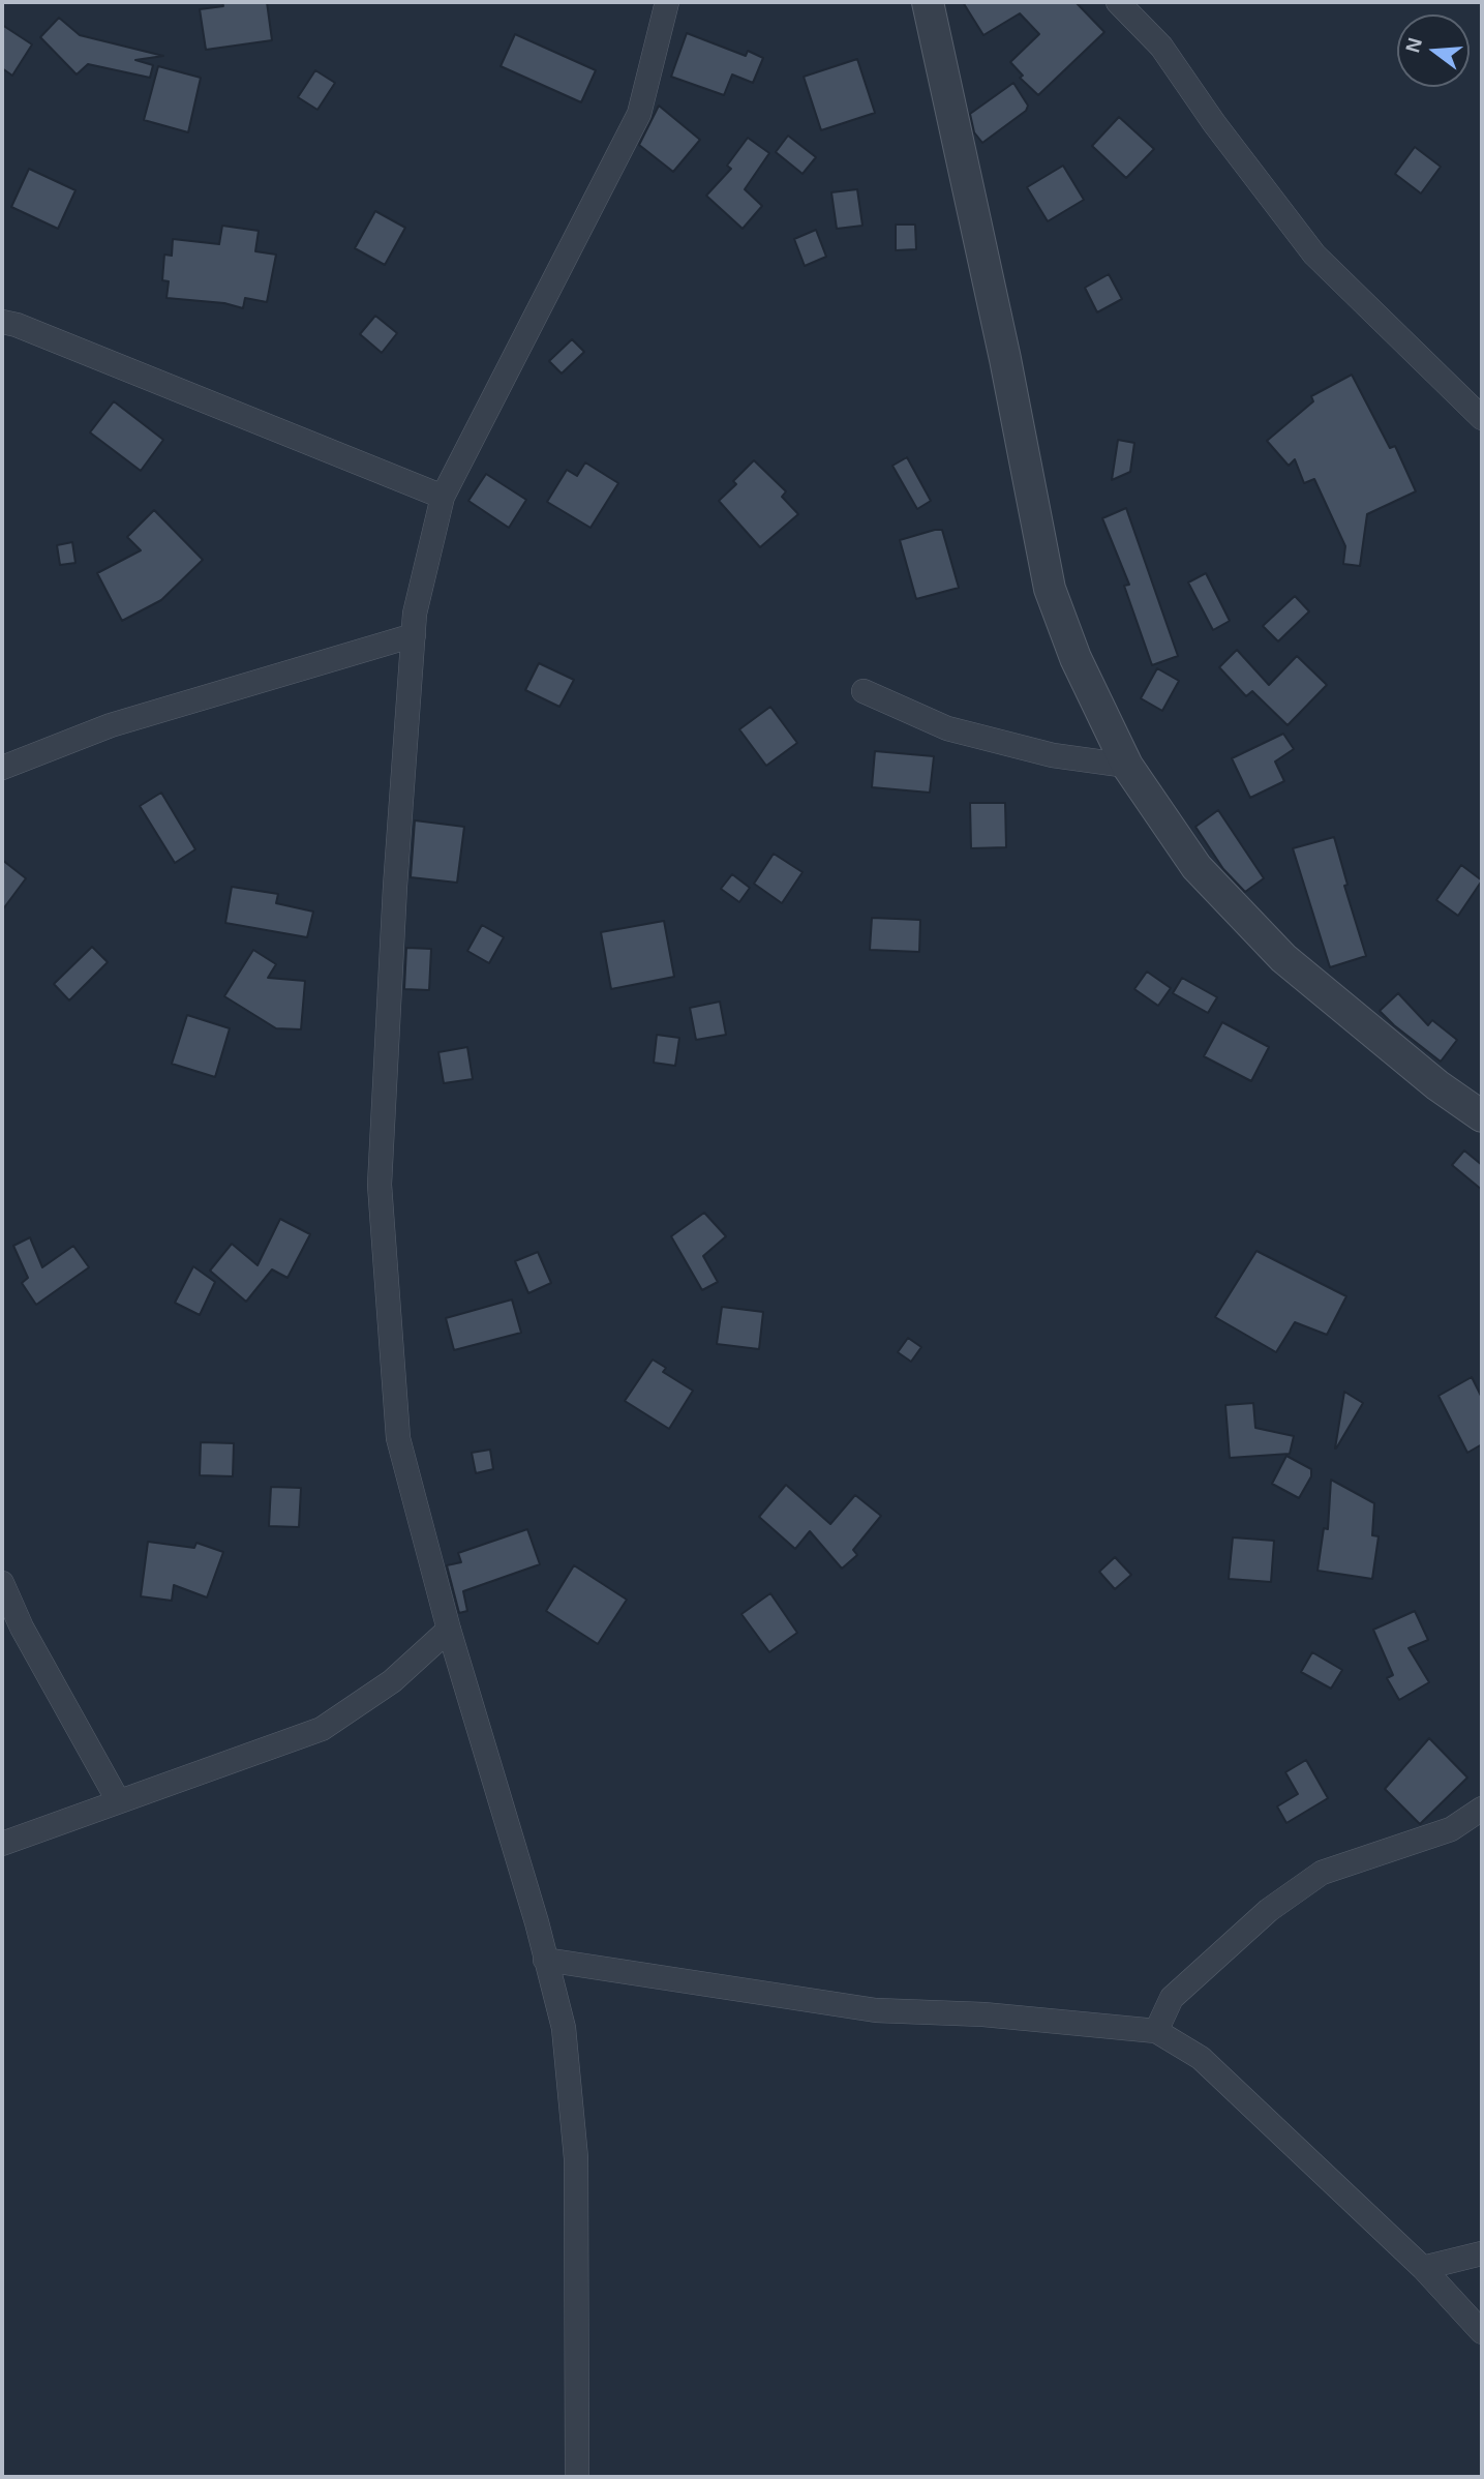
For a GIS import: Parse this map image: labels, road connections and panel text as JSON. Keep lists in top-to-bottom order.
{
  "north": "left"
}
